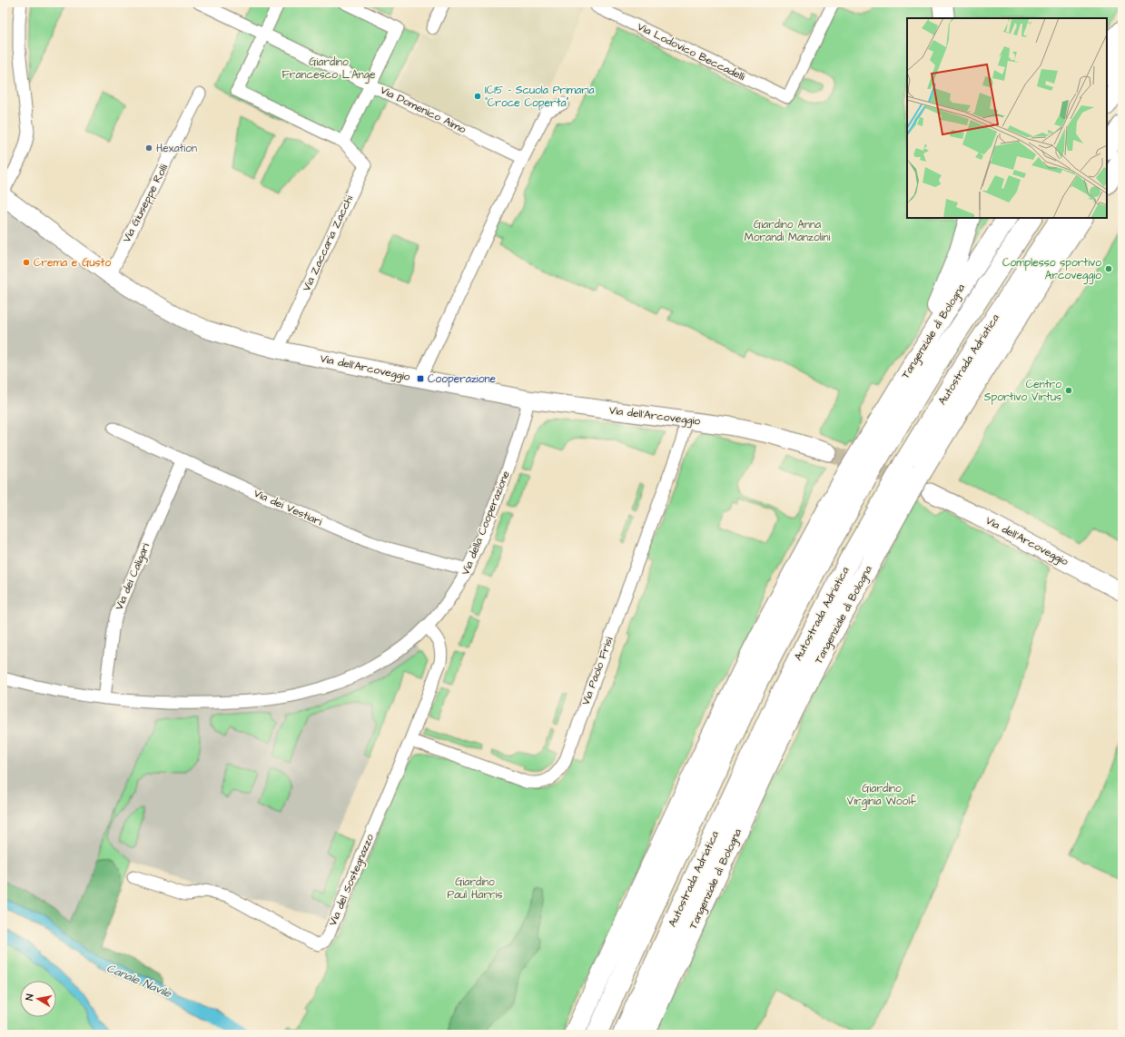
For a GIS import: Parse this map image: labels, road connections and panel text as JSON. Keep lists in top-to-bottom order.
{
  "streets": {
    "highway": ["Tangenziale di Bologna", "Autostrada Adriatica"],
    "street": [
      "Via Lodovico Beccadelli",
      "Via Domenico Aimo",
      "Via Giuseppe Rolli",
      "Via Zaccaria Zacchi",
      "Via dell'Arcoveggio",
      "Via dei Vestiari",
      "Via della Cooperazione",
      "Via dei Caligari",
      "Via Paolo Frisi",
      "Via del Sostegnazzo"
    ]
  },
  "crossings": [
    ["Via Giuseppe Rolli", "Via dell'Arcoveggio"],
    ["Via Zaccaria Zacchi", "Via dell'Arcoveggio"],
    ["Via dell'Arcoveggio", "Via della Cooperazione"],
    ["Via dell'Arcoveggio", "Via Paolo Frisi"],
    ["Via dei Vestiari", "Via della Cooperazione"],
    ["Via dei Vestiari", "Via dei Caligari"],
    ["Via della Cooperazione", "Via dei Caligari"],
    ["Via della Cooperazione", "Via del Sostegnazzo"],
    ["Via Paolo Frisi", "Via del Sostegnazzo"]
  ],
  "water": ["Canale Navile"],
  "parks": [
    "Giardino Francesco L'Ange",
    "Giardino Anna Morandi Manzolini",
    "Giardino Virginia Woolf",
    "Giardino Paul Harris"
  ],
  "places": {
    "other": [
      "IC15 - Scuola Primaria \"Croce Coperta\"",
      "Hexation",
      "Crema e Gusto",
      "Complesso sportivo Arcoveggio",
      "Centro Sportivo Virtus"
    ],
    "transit": ["Cooperazione"]
  },
  "north": "left"
}
